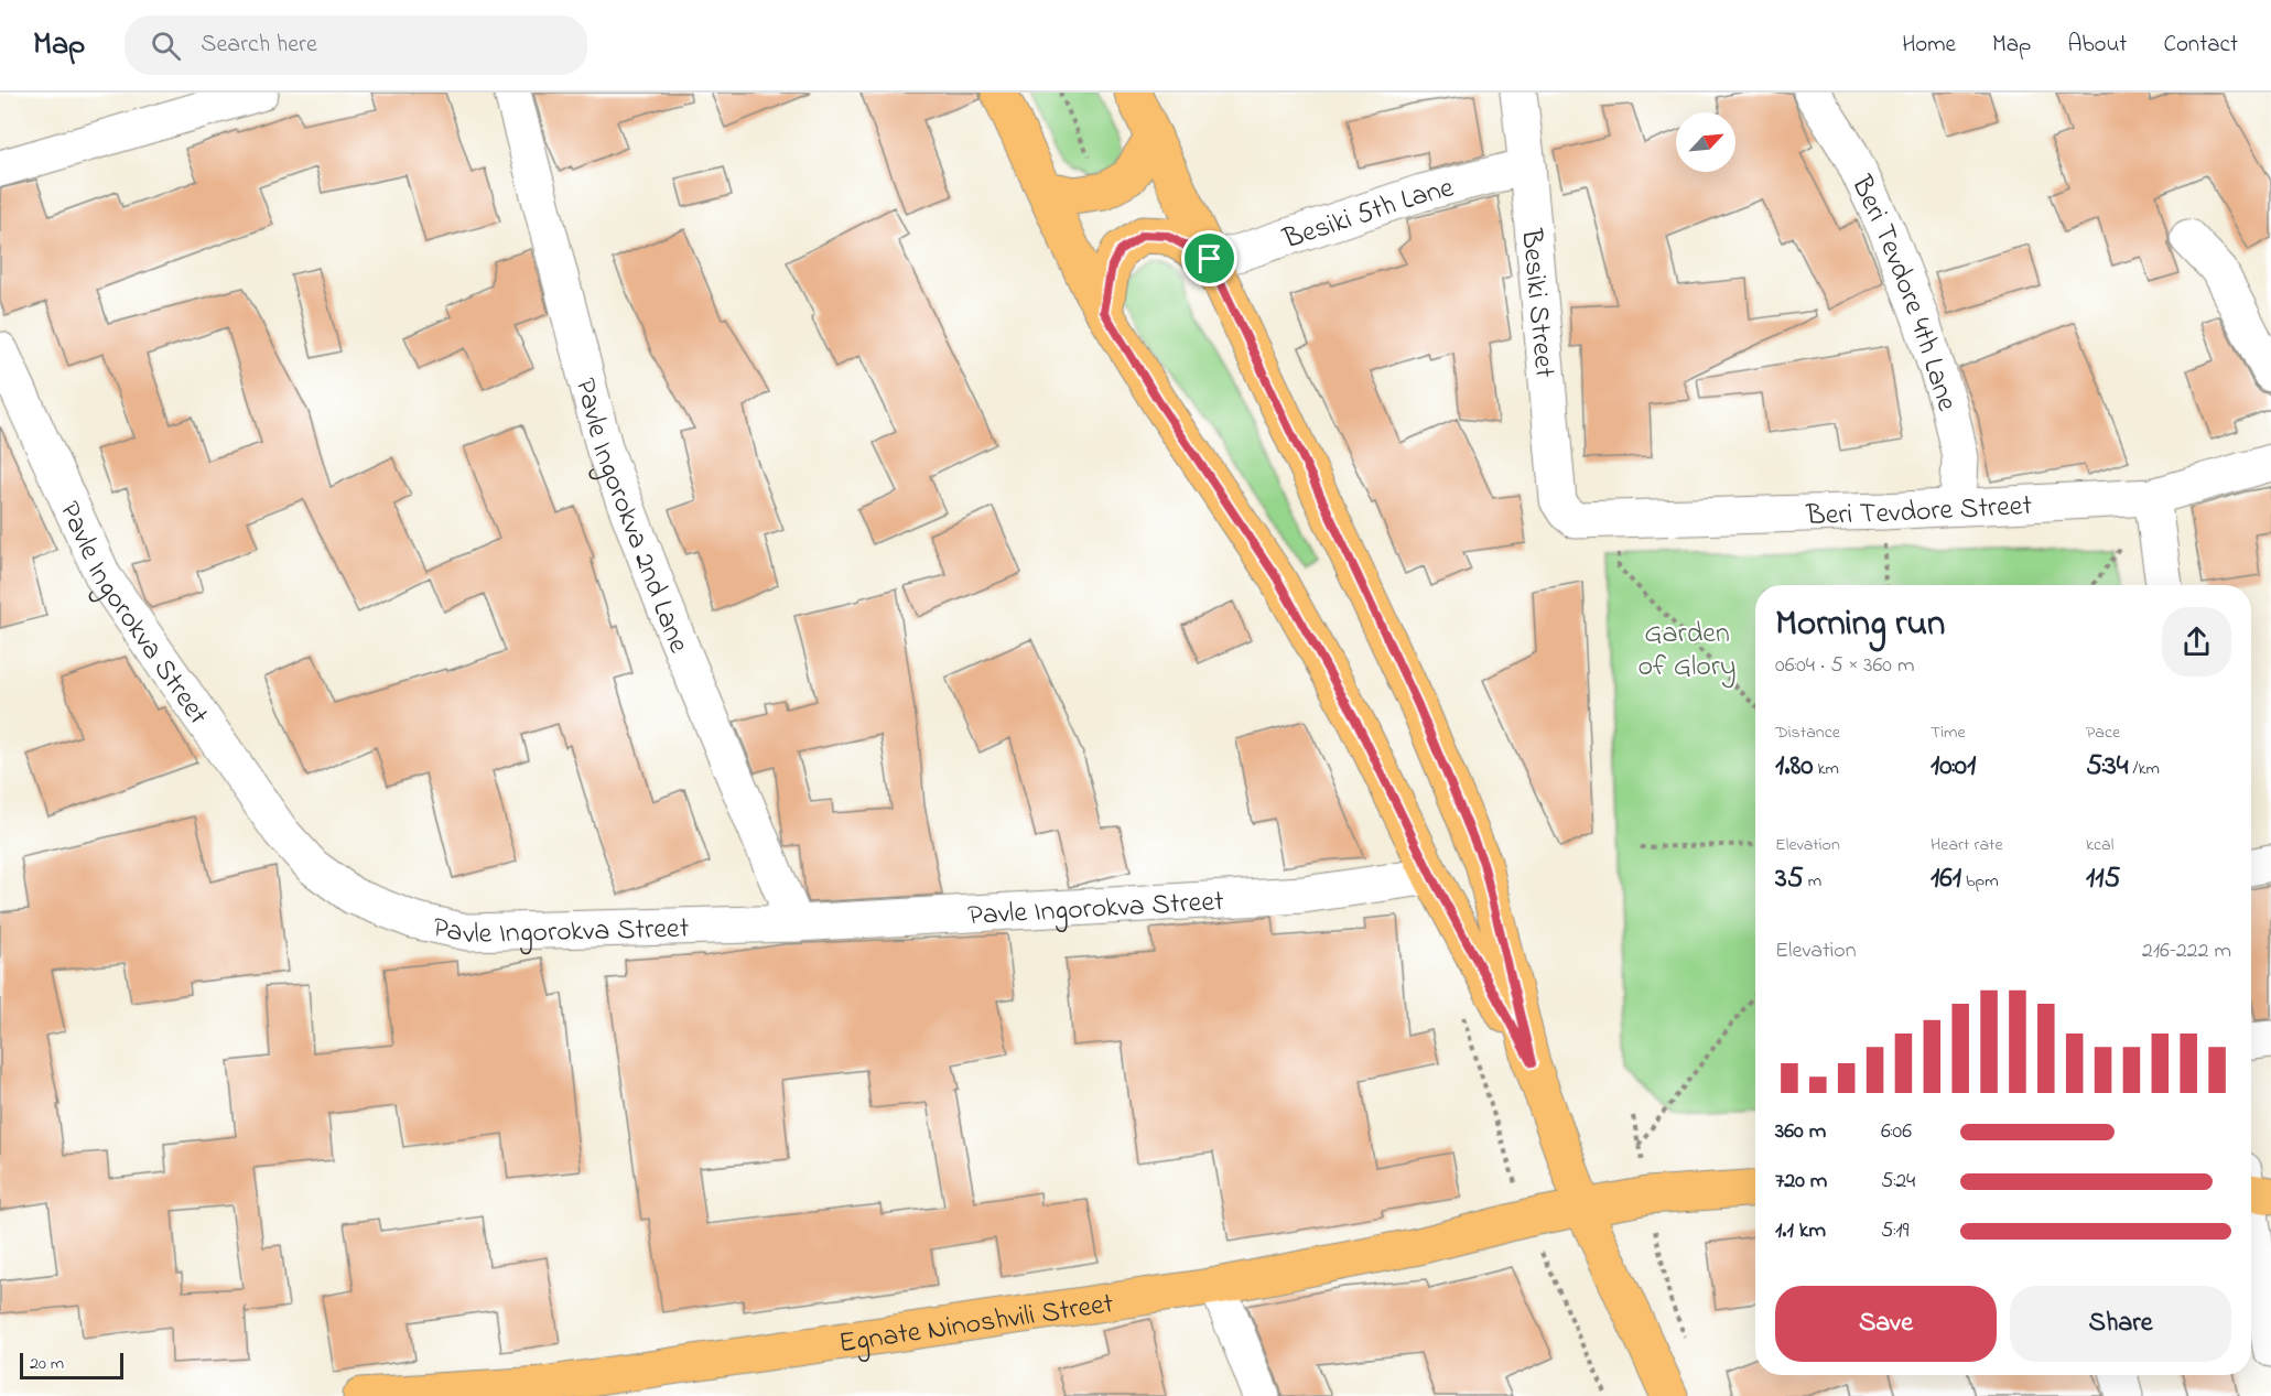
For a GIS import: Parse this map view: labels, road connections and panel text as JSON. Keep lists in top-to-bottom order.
{
  "streets": {
    "main road": ["Egnate Ninoshvili Street"],
    "street": [
      "Besiki 5th Lane",
      "Beri Tevdore 4th Lane",
      "Besiki Street",
      "Beri Tevdore Street",
      "Pavle Ingorokva 2nd Lane",
      "Pavle Ingorokva Street"
    ]
  },
  "crossings": [
    ["Besiki 5th Lane", "Besiki Street"],
    ["Beri Tevdore 4th Lane", "Beri Tevdore Street"],
    ["Besiki Street", "Beri Tevdore Street"],
    ["Pavle Ingorokva 2nd Lane", "Pavle Ingorokva Street"]
  ],
  "parks": ["Garden of Glory"],
  "scale_bar": "20 m",
  "north": "top right",
  "page": {
    "header": "Map",
    "search": "Search here",
    "nav": [
      "Home",
      "Map",
      "About",
      "Contact"
    ],
    "heading": ["Morning run", "06:04 · 5 × 360 m"],
    "stats": [
      ["Distance", "1.80 km"],
      ["Time", "10:01"],
      ["Pace", "5:34 /km"],
      ["Elevation", "35 m"],
      ["Heart rate", "161 bpm"],
      ["kcal", "115"]
    ],
    "chart": ["Elevation", "216–222 m"],
    "list": [
      {
        "name": "360 m",
        "note": "6:06"
      },
      {
        "name": "720 m",
        "note": "5:24"
      },
      {
        "name": "1.1 km",
        "note": "5:19"
      }
    ],
    "buttons": ["Save", "Share"],
    "scale": "20 m"
  }
}
